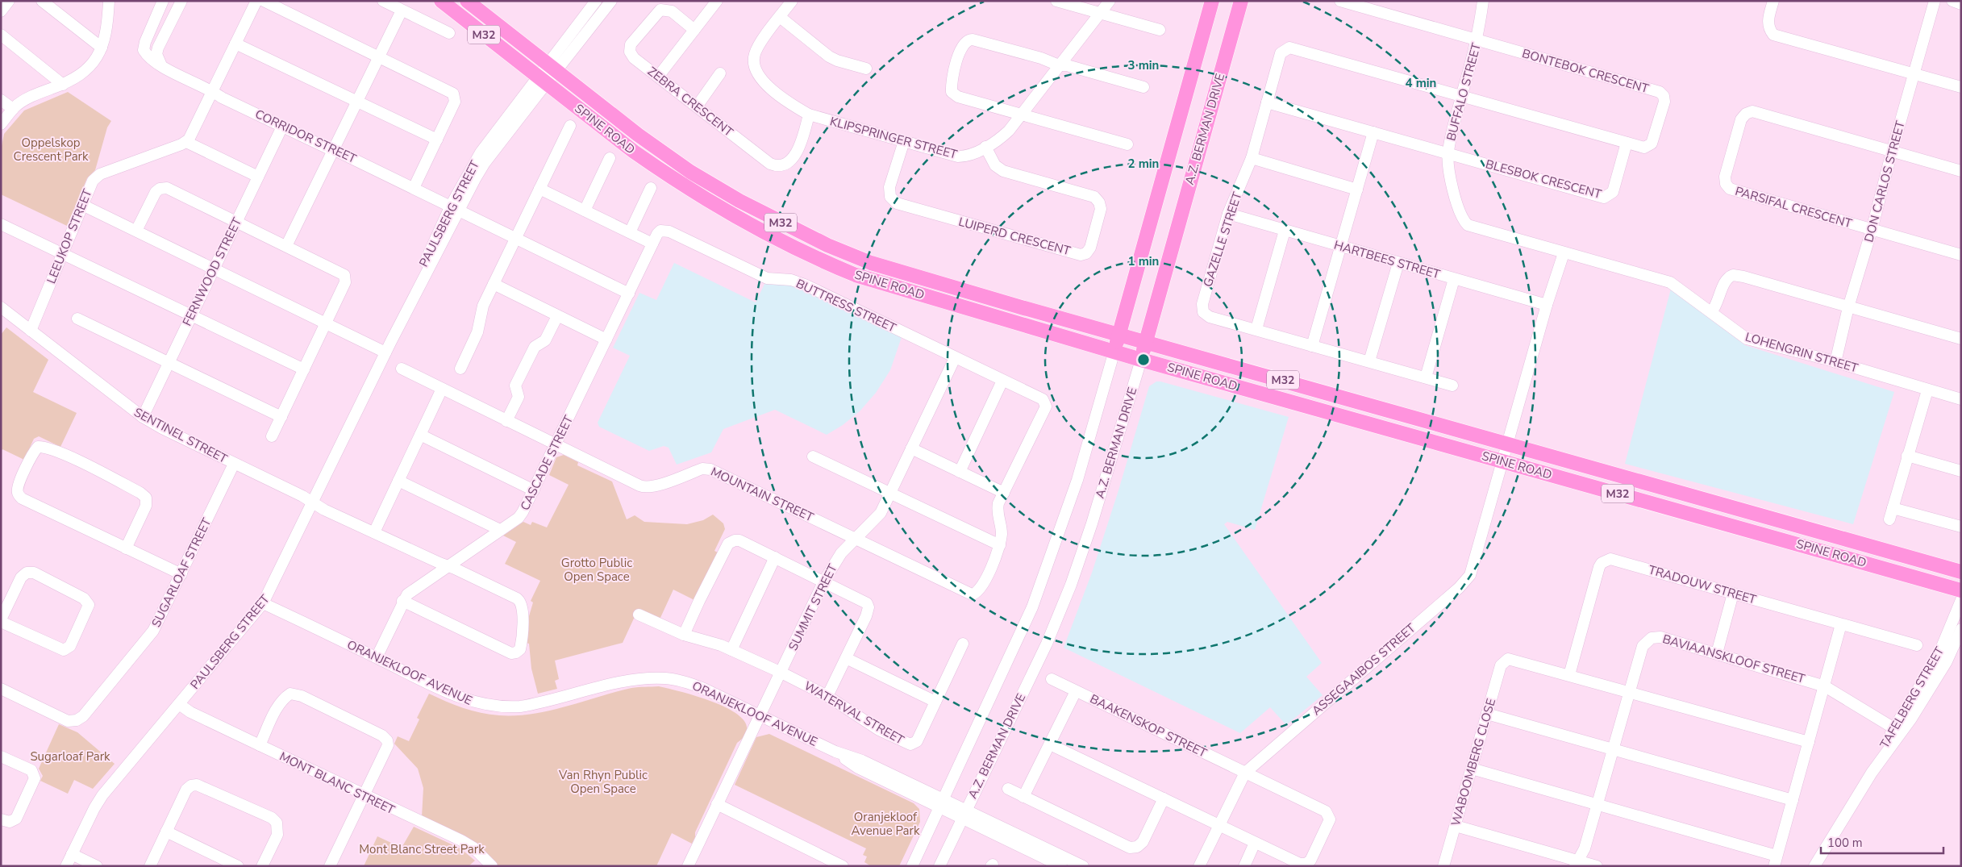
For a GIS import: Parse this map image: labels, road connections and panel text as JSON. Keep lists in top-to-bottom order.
{
  "streets": {
    "main road": ["M32", "SPINE ROAD", "A.Z. BERMAN DRIVE"],
    "street": [
      "BONTEBOK CRESCENT",
      "BUFFALO STREET",
      "ZEBRA CRESCENT",
      "CORRIDOR STREET",
      "KLIPSPRINGER STREET",
      "BLESBOK CRESCENT",
      "DON CARLOS STREET",
      "PARSIFAL CRESCENT",
      "PAULSBERG STREET",
      "LEEUKOP STREET",
      "LUIPERD CRESCENT",
      "GAZELLE STREET",
      "HARTBEES STREET",
      "FERNWOOD STREET",
      "BUTTRESS STREET",
      "LOHENGRIN STREET",
      "SENTINEL STREET",
      "CASCADE STREET",
      "MOUNTAIN STREET",
      "SUGARLOAF STREET",
      "TRADOUW STREET",
      "SUMMIT STREET",
      "BAVIAANSKLOOF STREET",
      "ASSEGAAIBOS STREET",
      "ORANJEKLOOF AVENUE",
      "TAFELBERG STREET",
      "WATERVAL STREET",
      "BAAKENSKOP STREET",
      "WABOOMBERG CLOSE",
      "MONT BLANC STREET"
    ]
  },
  "crossings": [
    ["BONTEBOK CRESCENT", "BUFFALO STREET"],
    ["BONTEBOK CRESCENT", "BLESBOK CRESCENT"],
    ["BONTEBOK CRESCENT", "GAZELLE STREET"],
    ["BUFFALO STREET", "BLESBOK CRESCENT"],
    ["BUFFALO STREET", "GAZELLE STREET"],
    ["BUFFALO STREET", "LOHENGRIN STREET"],
    ["BUFFALO STREET", "ASSEGAAIBOS STREET"],
    ["ZEBRA CRESCENT", "KLIPSPRINGER STREET"],
    ["SPINE ROAD", "A.Z. BERMAN DRIVE"],
    ["SPINE ROAD", "PAULSBERG STREET"],
    ["SPINE ROAD", "ASSEGAAIBOS STREET"],
    ["A.Z. BERMAN DRIVE", "ORANJEKLOOF AVENUE"],
    ["CORRIDOR STREET", "PAULSBERG STREET"],
    ["CORRIDOR STREET", "FERNWOOD STREET"],
    ["CORRIDOR STREET", "CASCADE STREET"],
    ["KLIPSPRINGER STREET", "LUIPERD CRESCENT"],
    ["BLESBOK CRESCENT", "GAZELLE STREET"],
    ["DON CARLOS STREET", "PARSIFAL CRESCENT"],
    ["DON CARLOS STREET", "LOHENGRIN STREET"],
    ["PAULSBERG STREET", "SENTINEL STREET"],
    ["PAULSBERG STREET", "ORANJEKLOOF AVENUE"],
    ["PAULSBERG STREET", "MONT BLANC STREET"],
    ["LEEUKOP STREET", "SENTINEL STREET"],
    ["GAZELLE STREET", "HARTBEES STREET"],
    ["HARTBEES STREET", "ASSEGAAIBOS STREET"],
    ["FERNWOOD STREET", "SENTINEL STREET"],
    ["BUTTRESS STREET", "CASCADE STREET"],
    ["BUTTRESS STREET", "SUMMIT STREET"],
    ["LOHENGRIN STREET", "ASSEGAAIBOS STREET"],
    ["SENTINEL STREET", "CASCADE STREET"],
    ["SENTINEL STREET", "SUGARLOAF STREET"],
    ["CASCADE STREET", "MOUNTAIN STREET"],
    ["CASCADE STREET", "ORANJEKLOOF AVENUE"],
    ["MOUNTAIN STREET", "SUMMIT STREET"],
    ["TRADOUW STREET", "WABOOMBERG CLOSE"],
    ["SUMMIT STREET", "ORANJEKLOOF AVENUE"],
    ["SUMMIT STREET", "WATERVAL STREET"],
    ["BAVIAANSKLOOF STREET", "TAFELBERG STREET"],
    ["ASSEGAAIBOS STREET", "BAAKENSKOP STREET"]
  ],
  "parks": [
    "Oppelskop Crescent Park",
    "Grotto Public Open Space",
    "Sugarloaf Park",
    "Van Rhyn Public Open Space",
    "Oranjekloof Avenue Park",
    "Mont Blanc Street Park"
  ],
  "scale_bar": "100 m",
  "rings": [
    "3 min",
    "4 min",
    "2 min",
    "1 min"
  ]
}
